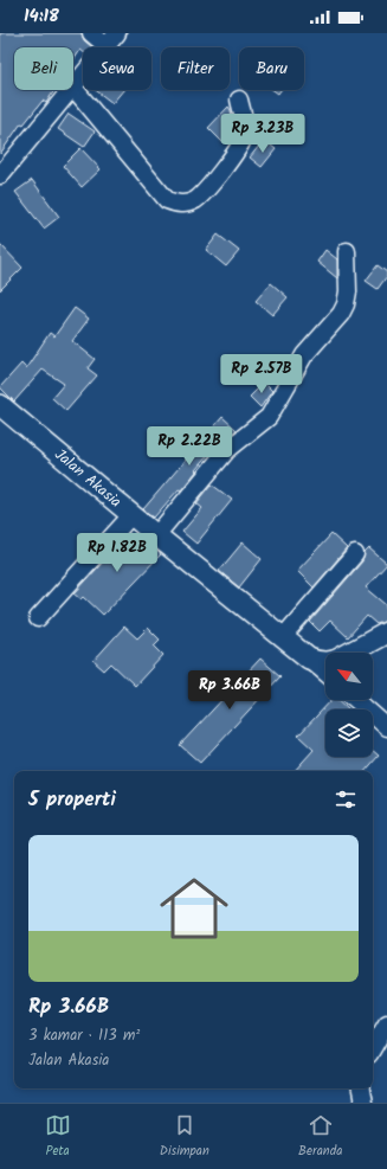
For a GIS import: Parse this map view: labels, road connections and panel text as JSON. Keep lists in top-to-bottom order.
{
  "streets": {
    "street": ["Jalan Akasia"]
  },
  "north": "top left",
  "page": {
    "status": "14:18",
    "chip": [
      "Beli",
      "Sewa",
      "Filter",
      "Baru"
    ],
    "price": [
      "Rp 3.23B",
      "Rp 2.57B",
      "Rp 2.22B",
      "Rp 1.82B",
      "Rp 3.66B"
    ],
    "heading": "5 properti",
    "list": [
      {
        "name": "Rp 3.66B",
        "note": "3 kamar · 113 m² · Jalan Akasia"
      }
    ],
    "tabs": ["Peta", "Disimpan", "Beranda"]
  }
}
